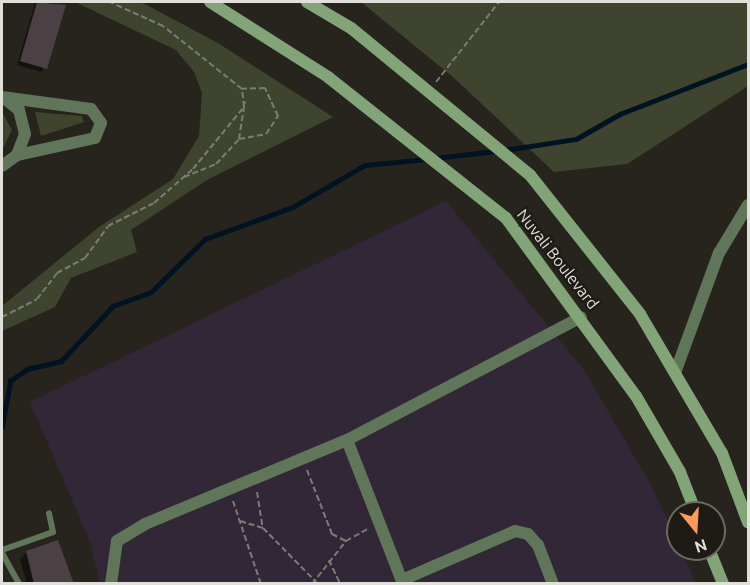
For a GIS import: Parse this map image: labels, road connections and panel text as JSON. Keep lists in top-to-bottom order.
{
  "streets": {
    "main road": ["Nuvali Boulevard"]
  },
  "north": "bottom"
}
